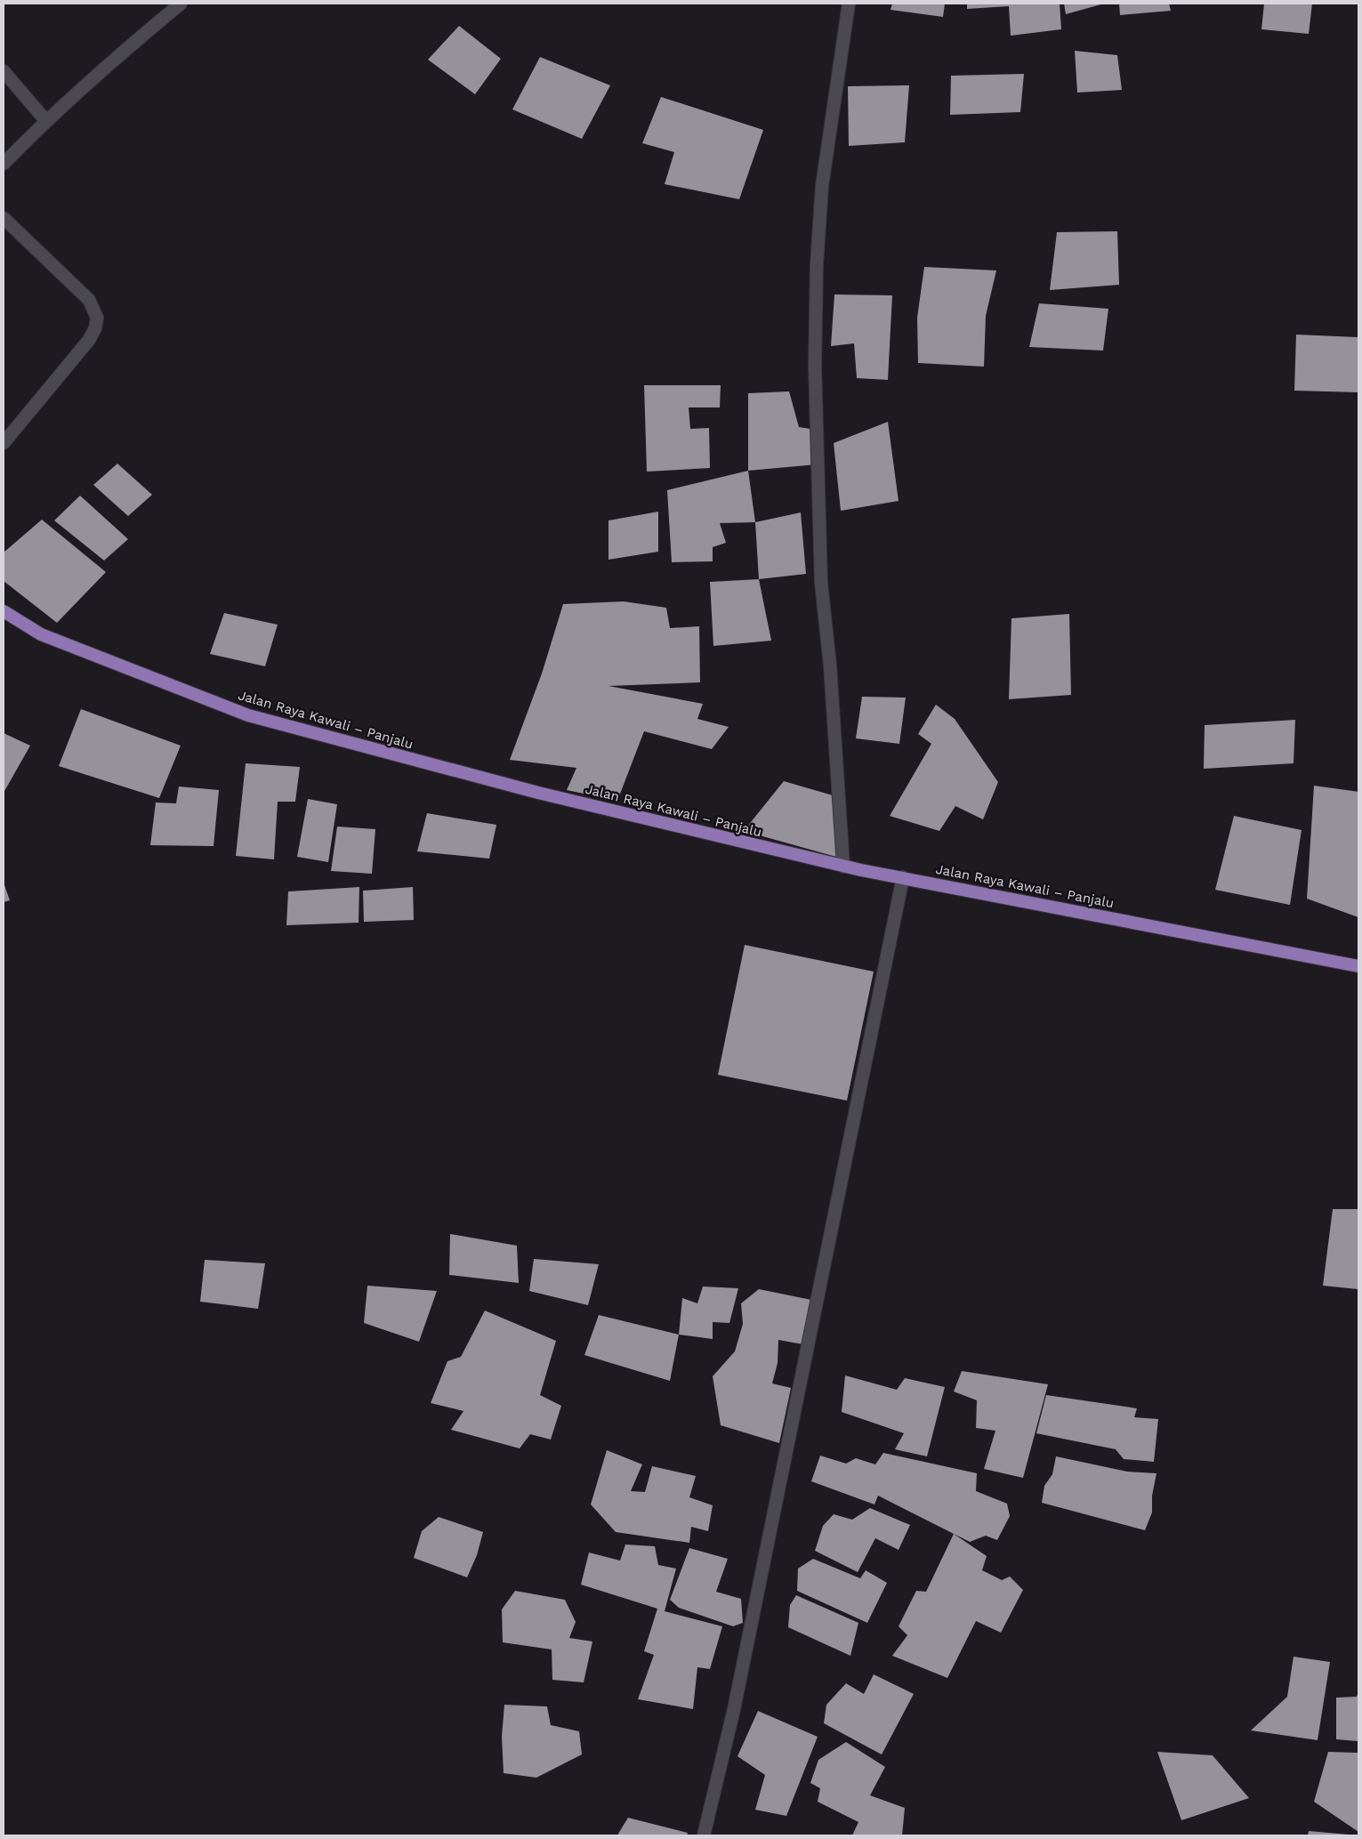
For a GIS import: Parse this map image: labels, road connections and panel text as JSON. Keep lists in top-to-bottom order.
{
  "streets": {
    "main road": ["Jalan Raya Kawali – Panjalu"]
  }
}
